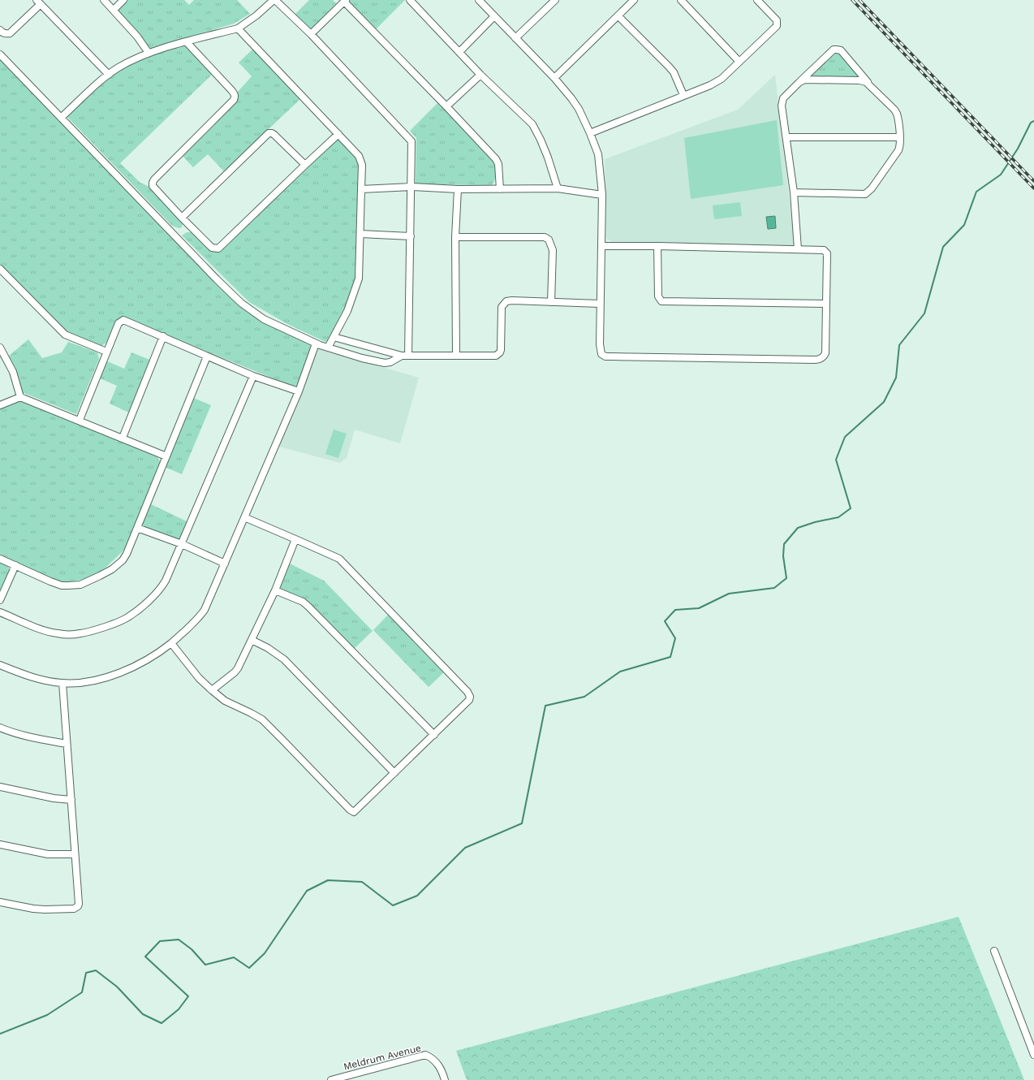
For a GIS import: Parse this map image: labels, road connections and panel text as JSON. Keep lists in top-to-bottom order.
{
  "streets": {
    "street": ["Meldrum Avenue"]
  }
}
